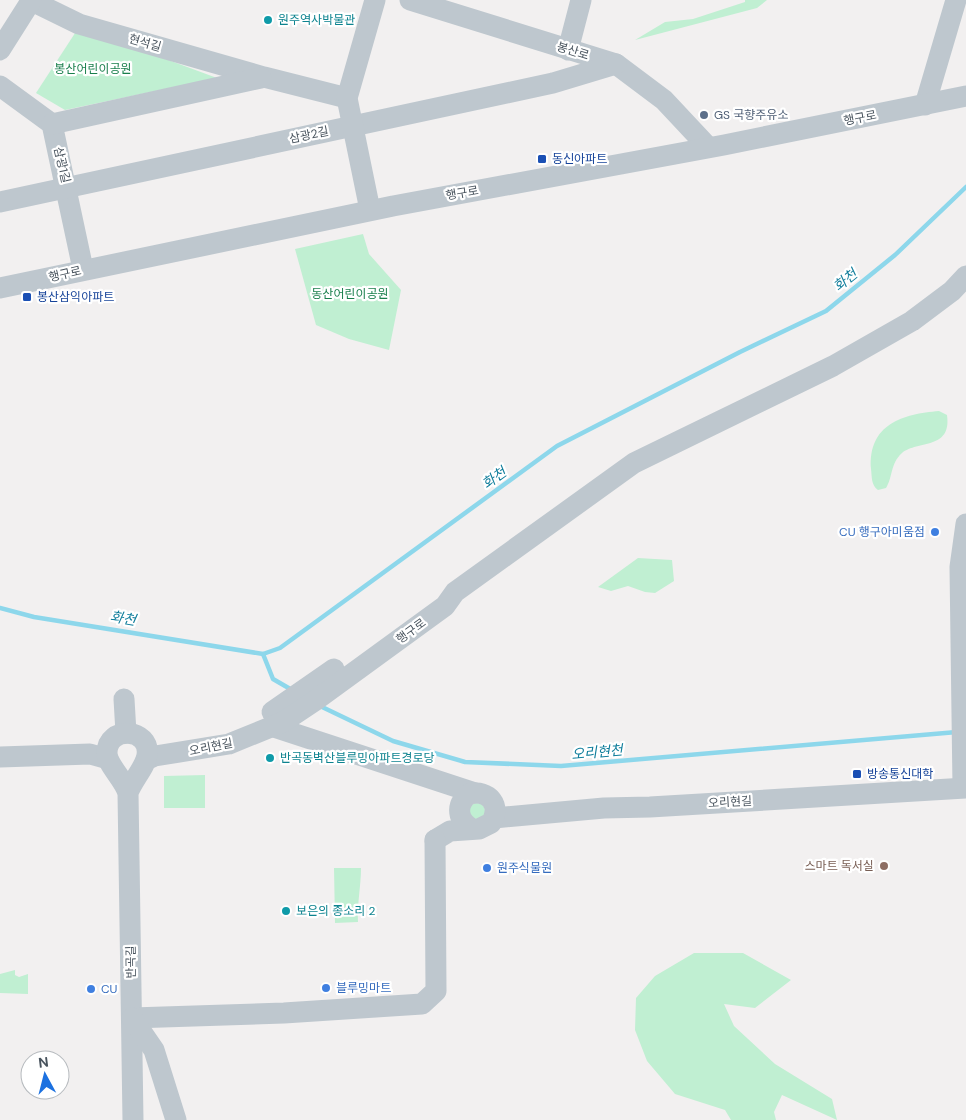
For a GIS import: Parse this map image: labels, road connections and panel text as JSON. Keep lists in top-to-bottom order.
{
  "streets": {
    "street": [
      "현석길",
      "봉산로",
      "행구로",
      "삼광2길",
      "삼광1길",
      "오리현길",
      "반곡길"
    ]
  },
  "crossings": [
    ["현석길", "삼광1길"],
    ["봉산로", "행구로"],
    ["봉산로", "삼광2길"],
    ["행구로", "삼광1길"],
    ["행구로", "오리현길"],
    ["삼광2길", "삼광1길"]
  ],
  "water": ["화천", "오리현천"],
  "parks": ["봉산어린이공원", "동산어린이공원"],
  "places": {
    "other": [
      "원주역사박물관",
      "GS 국향주유소",
      "CU 행구아미움점",
      "반곡동벽산블루밍아파트경로당",
      "스마트 독서실",
      "원주식물원",
      "보은의 종소리 2",
      "블루밍마트",
      "CU"
    ],
    "transit": ["동신아파트", "봉산삼익아파트", "방송통신대학"]
  },
  "north": "top"
}
